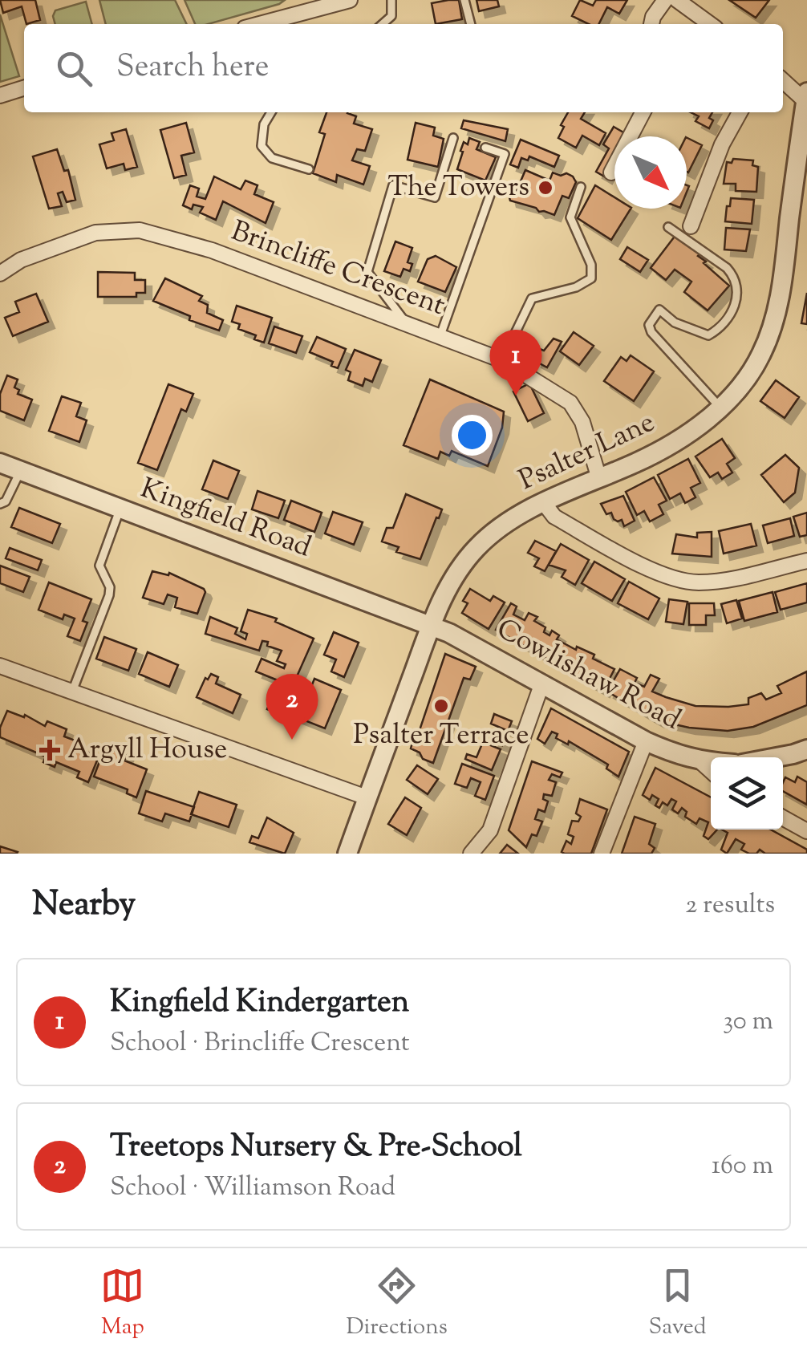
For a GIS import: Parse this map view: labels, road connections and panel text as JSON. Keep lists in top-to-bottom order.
{
  "streets": {
    "street": [
      "Brincliffe Crescent",
      "Psalter Lane",
      "Kingfield Road",
      "Cowlishaw Road"
    ]
  },
  "crossings": [
    ["Brincliffe Crescent", "Psalter Lane"],
    ["Psalter Lane", "Kingfield Road"],
    ["Psalter Lane", "Cowlishaw Road"],
    ["Kingfield Road", "Cowlishaw Road"]
  ],
  "places": {
    "other": ["The Towers", "Psalter Terrace"],
    "health": ["Argyll House"]
  },
  "north": "bottom right",
  "page": {
    "search": "Search here",
    "pins": ["1", "2"],
    "heading": ["Nearby", "2 results"],
    "list": [
      {
        "mark": "1",
        "name": "Kingfield Kindergarten",
        "note": "School · Brincliffe Crescent",
        "value": "30 m"
      },
      {
        "mark": "2",
        "name": "Treetops Nursery & Pre-School",
        "note": "School · Williamson Road",
        "value": "160 m"
      }
    ],
    "nav": ["Map", "Directions", "Saved"]
  }
}
